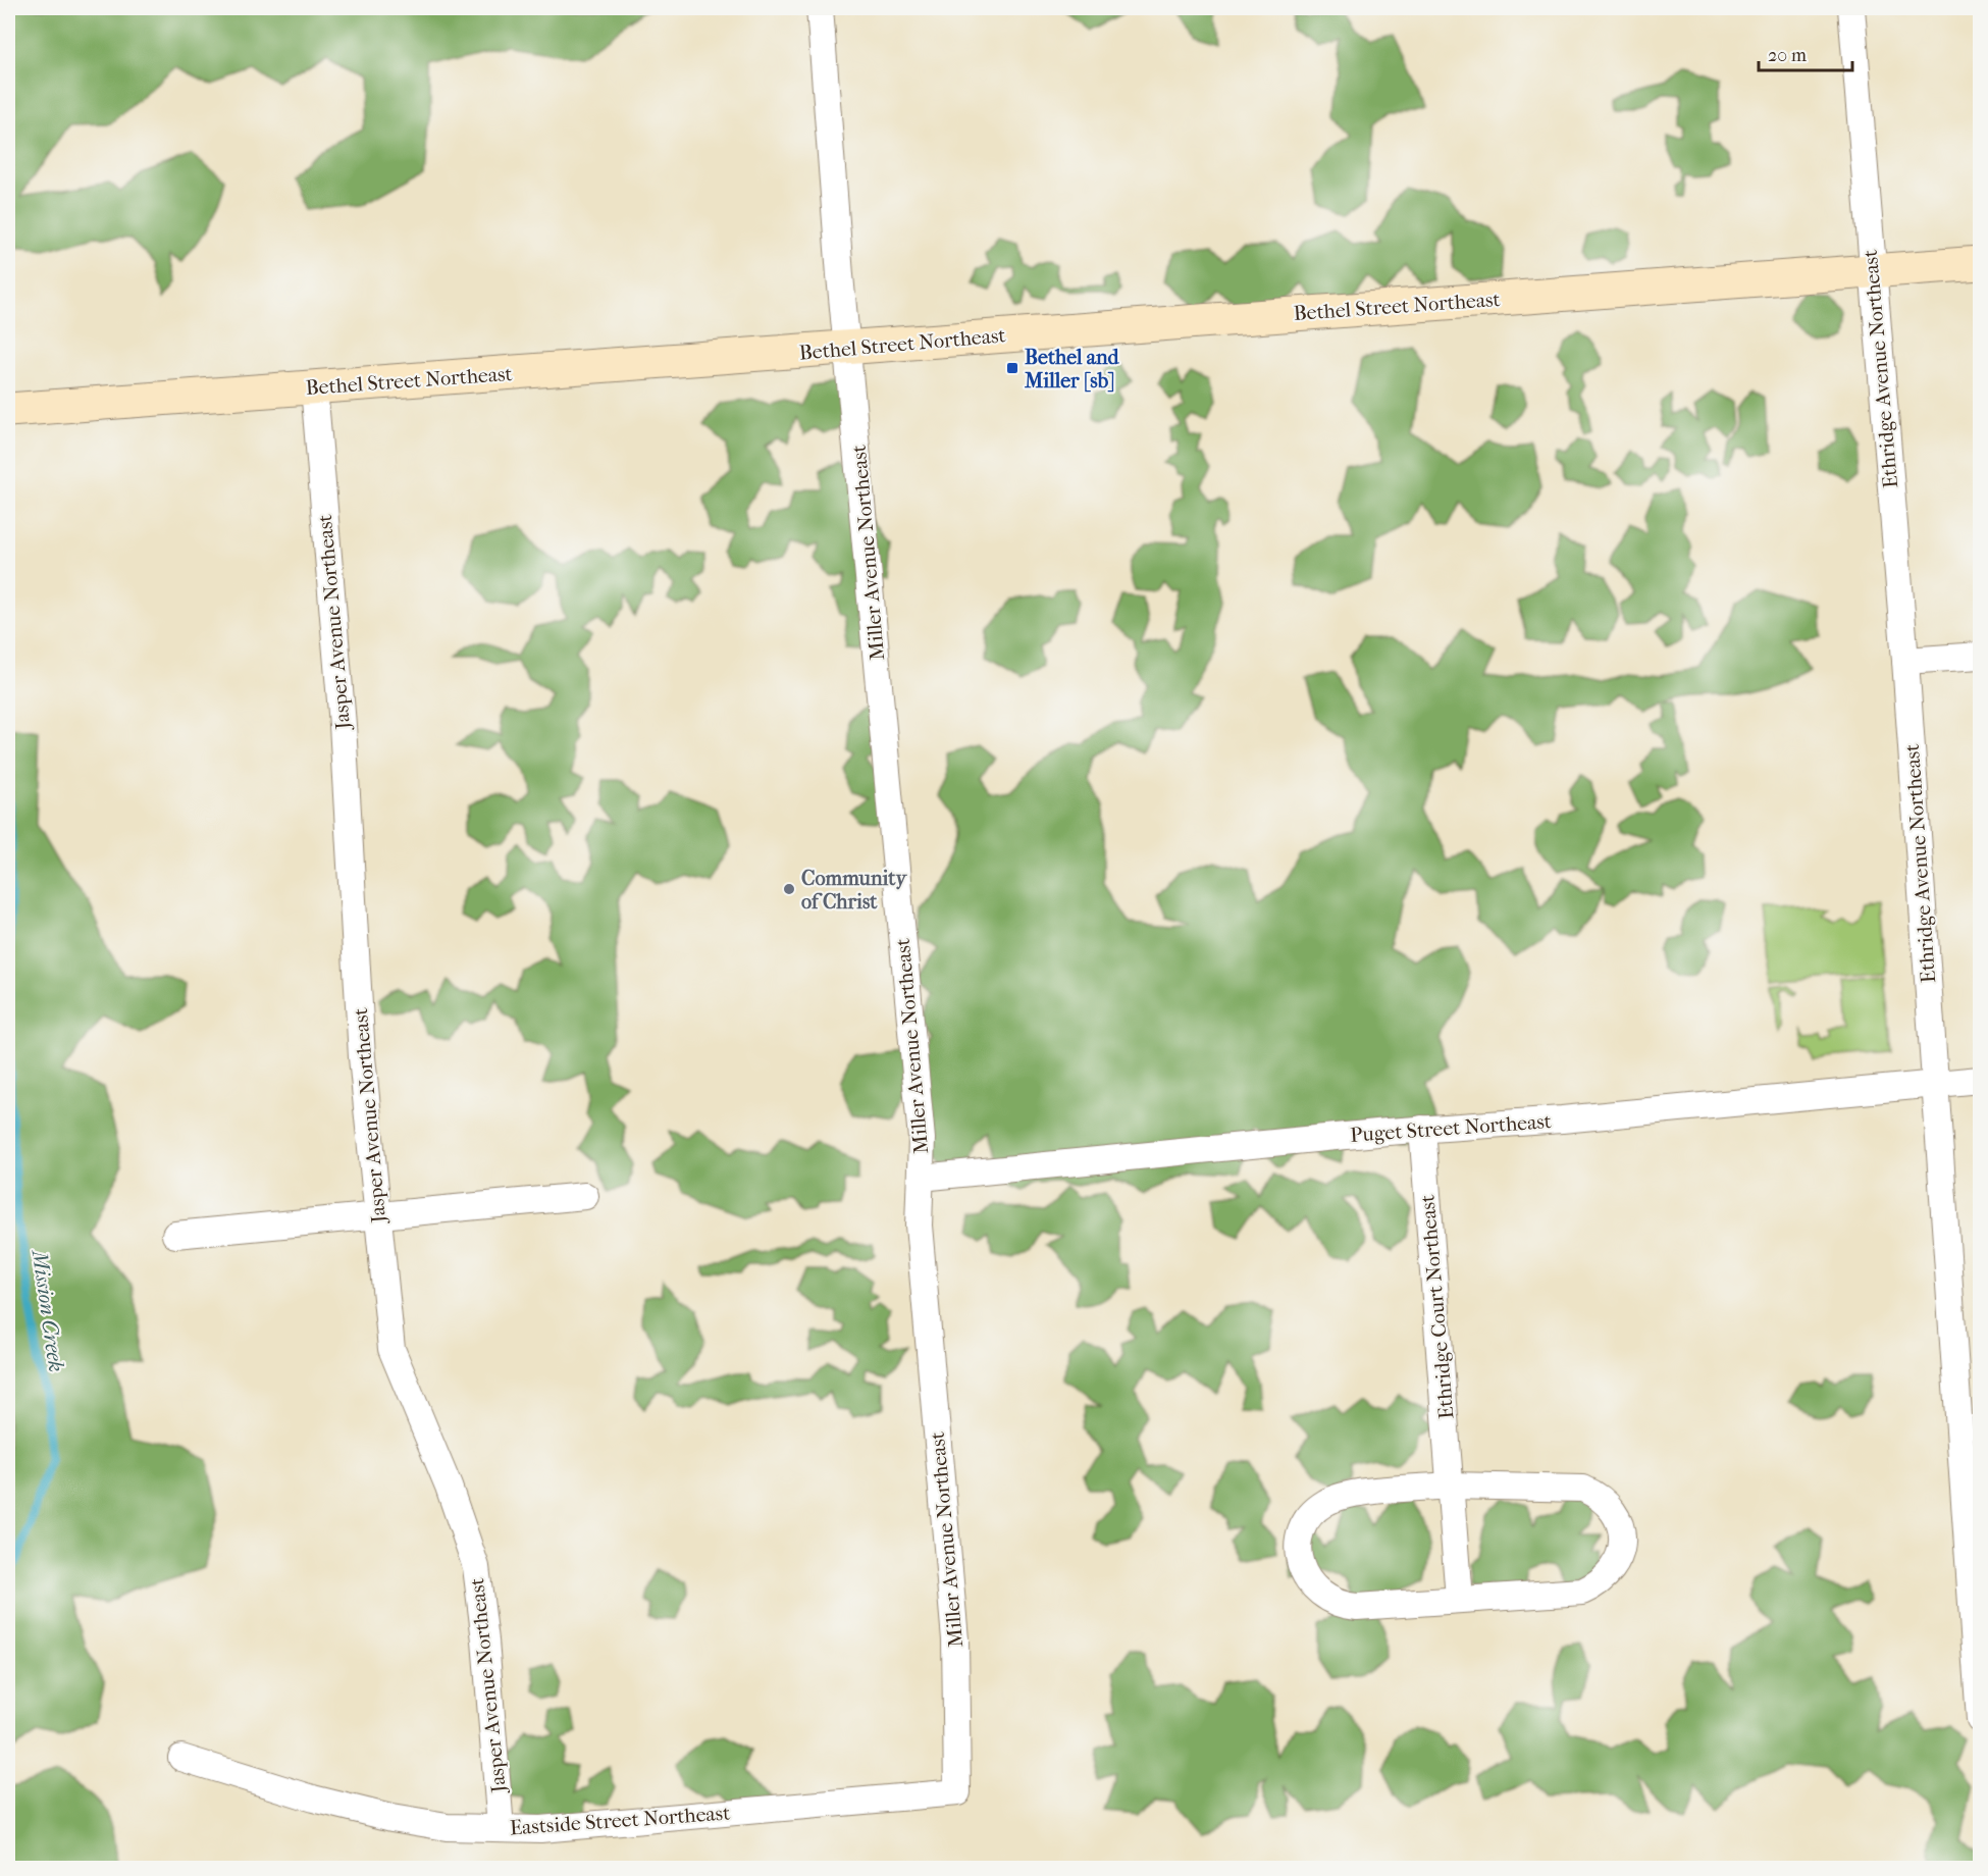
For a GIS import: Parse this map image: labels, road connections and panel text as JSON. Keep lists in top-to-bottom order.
{
  "streets": {
    "street": [
      "Bethel Street Northeast",
      "Ethridge Avenue Northeast",
      "Miller Avenue Northeast",
      "Jasper Avenue Northeast",
      "Puget Street Northeast",
      "Ethridge Court Northeast",
      "Eastside Street Northeast"
    ]
  },
  "crossings": [
    ["Bethel Street Northeast", "Ethridge Avenue Northeast"],
    ["Bethel Street Northeast", "Miller Avenue Northeast"],
    ["Bethel Street Northeast", "Jasper Avenue Northeast"],
    ["Ethridge Avenue Northeast", "Puget Street Northeast"],
    ["Miller Avenue Northeast", "Puget Street Northeast"],
    ["Miller Avenue Northeast", "Eastside Street Northeast"],
    ["Jasper Avenue Northeast", "Eastside Street Northeast"],
    ["Puget Street Northeast", "Ethridge Court Northeast"]
  ],
  "water": ["Mission Creek"],
  "places": {
    "transit": ["Bethel and Miller [sb]"],
    "other": ["Community of Christ"]
  },
  "scale_bar": "20 m"
}
